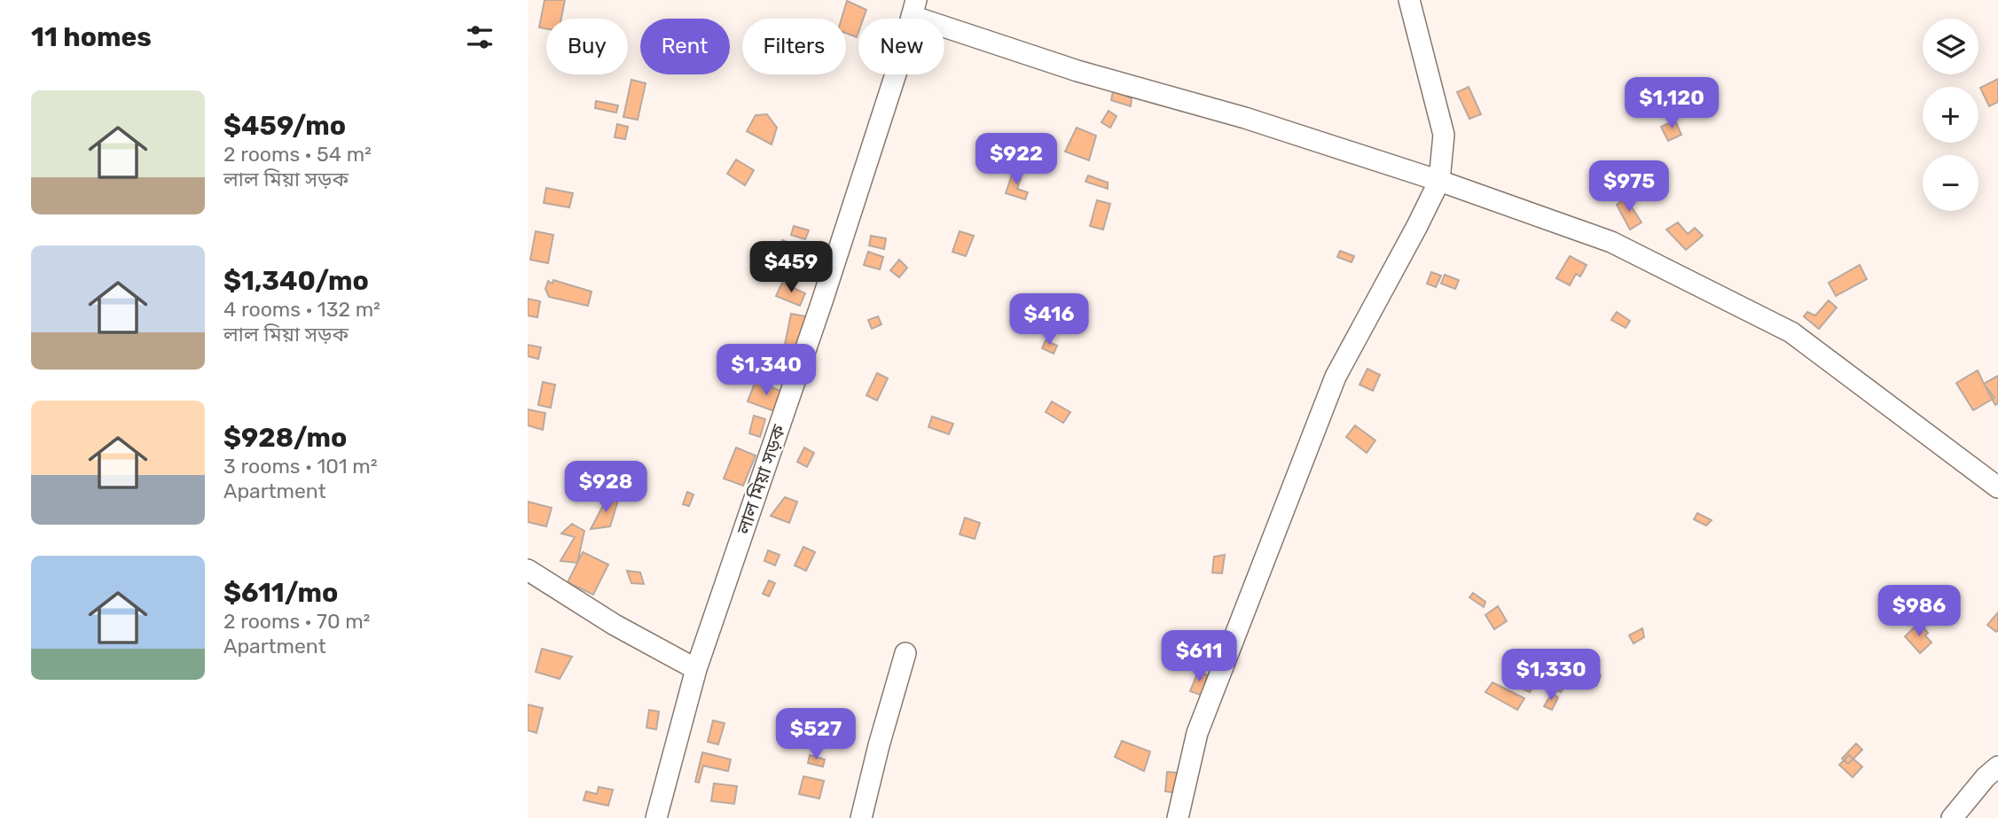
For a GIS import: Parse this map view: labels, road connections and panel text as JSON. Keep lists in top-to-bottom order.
{
  "streets": {
    "street": ["লাল মিয়া সড়ক"]
  },
  "page": {
    "heading": "11 homes",
    "map_buttons": ["+", "−"],
    "chip": [
      "Buy",
      "Rent",
      "Filters",
      "New"
    ],
    "list": [
      {
        "name": "$459/mo",
        "note": "2 rooms · 54 m² · লাল মিয়া সড়ক"
      },
      {
        "name": "$1,340/mo",
        "note": "4 rooms · 132 m² · লাল মিয়া সড়ক"
      },
      {
        "name": "$928/mo",
        "note": "3 rooms · 101 m² · Apartment"
      },
      {
        "name": "$611/mo",
        "note": "2 rooms · 70 m² · Apartment"
      }
    ],
    "price": [
      "$1,120",
      "$922",
      "$975",
      "$459",
      "$416",
      "$1,340",
      "$928",
      "$986",
      "$611",
      "$1,330",
      "$527"
    ]
  }
}
